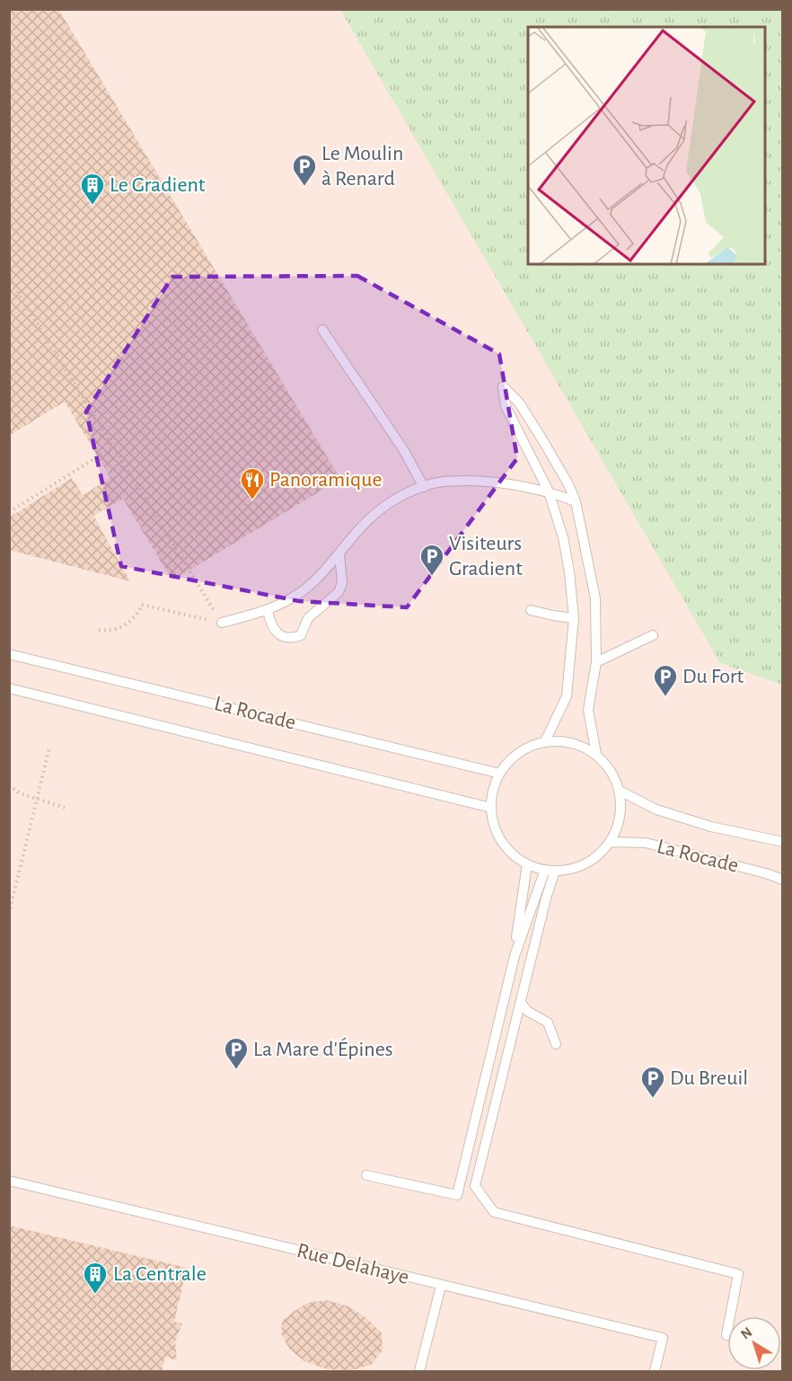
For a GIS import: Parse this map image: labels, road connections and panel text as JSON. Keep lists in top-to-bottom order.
{
  "streets": {
    "lane": ["La Rocade", "Rue Delahaye"]
  },
  "places": {
    "parking": [
      "Le Moulin à Renard",
      "Visiteurs Gradient",
      "Du Fort",
      "La Mare d'Épines",
      "Du Breuil"
    ],
    "building": ["Le Gradient", "La Centrale"],
    "restaurant": ["Panoramique"]
  },
  "north": "top left"
}
